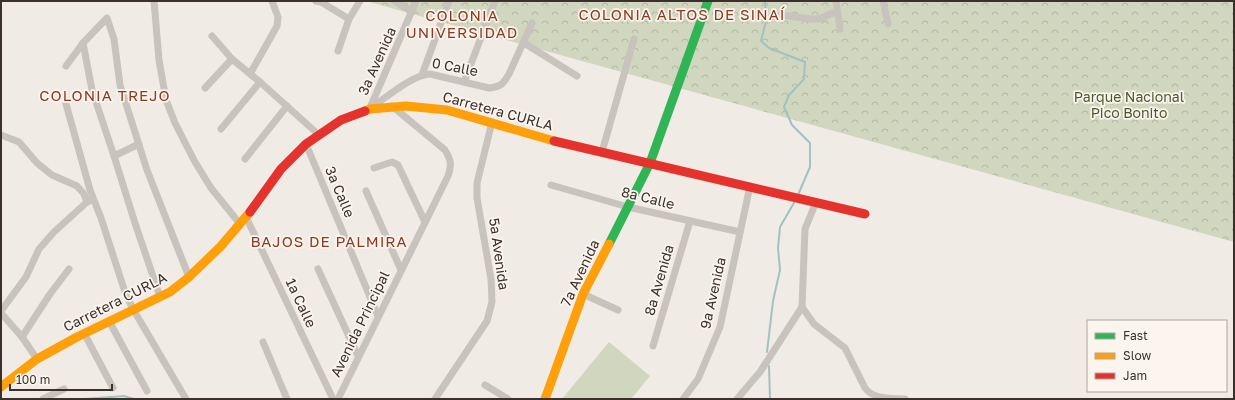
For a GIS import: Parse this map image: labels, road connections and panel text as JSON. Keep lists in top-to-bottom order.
{
  "streets": {
    "main road": ["Carretera CURLA", "7a Avenida"],
    "street": [
      "3a Avenida",
      "0 Calle",
      "3a Calle",
      "8a Calle",
      "5a Avenida",
      "8a Avenida",
      "9a Avenida",
      "1a Calle",
      "Avenida Principal"
    ]
  },
  "crossings": [
    ["3a Avenida", "0 Calle"],
    ["3a Avenida", "Carretera CURLA"],
    ["0 Calle", "Carretera CURLA"],
    ["Carretera CURLA", "3a Calle"],
    ["Carretera CURLA", "5a Avenida"],
    ["Carretera CURLA", "7a Avenida"],
    ["Carretera CURLA", "9a Avenida"],
    ["Carretera CURLA", "1a Calle"],
    ["Carretera CURLA", "Avenida Principal"],
    ["3a Calle", "Avenida Principal"],
    ["8a Calle", "7a Avenida"],
    ["8a Calle", "8a Avenida"],
    ["8a Calle", "9a Avenida"]
  ],
  "districts": [
    "COLONIA ALTOS DE SINAÍ",
    "COLONIA UNIVERSIDAD",
    "COLONIA TREJO",
    "BAJOS DE PALMIRA"
  ],
  "parks": ["Parque Nacional Pico Bonito"],
  "legend": ["Fast", "Slow", "Jam"],
  "scale_bar": "100 m"
}
